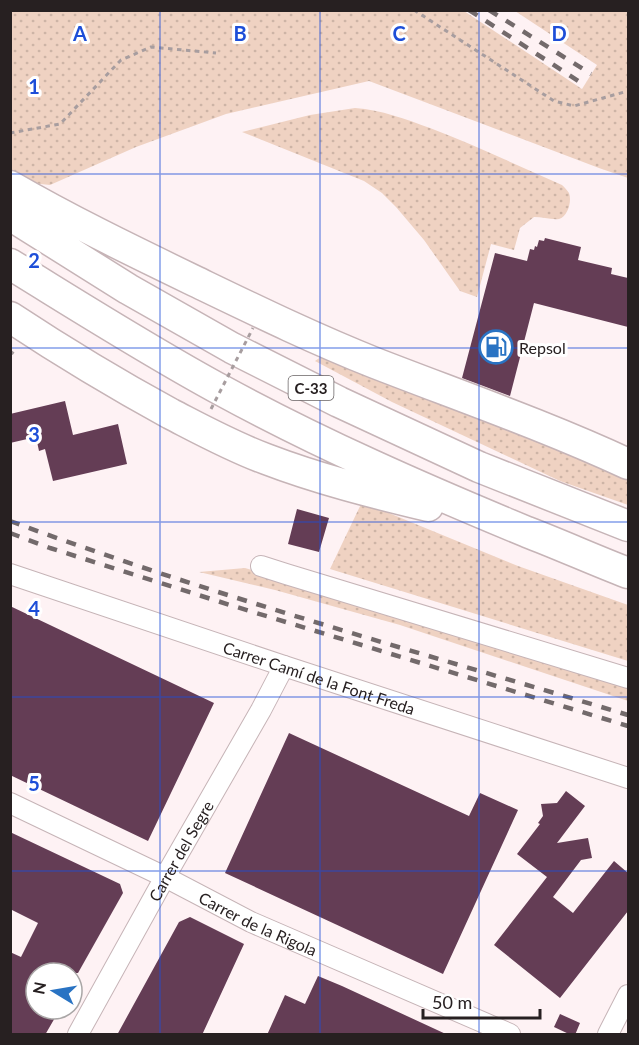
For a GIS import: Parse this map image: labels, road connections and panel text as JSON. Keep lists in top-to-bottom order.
{
  "streets": {
    "highway": ["C-33"],
    "street": ["Carrer Camí de la Font Freda", "Carrer del Segre", "Carrer de la Rigola"]
  },
  "crossings": [
    ["Carrer Camí de la Font Freda", "Carrer del Segre"],
    ["Carrer del Segre", "Carrer de la Rigola"]
  ],
  "places": {
    "fuel station": ["Repsol"]
  },
  "scale_bar": "50 m",
  "north": "left",
  "grid": {
    "columns": [
      "A",
      "B",
      "C",
      "D"
    ],
    "rows": [
      "1",
      "2",
      "3",
      "4",
      "5"
    ]
  }
}
